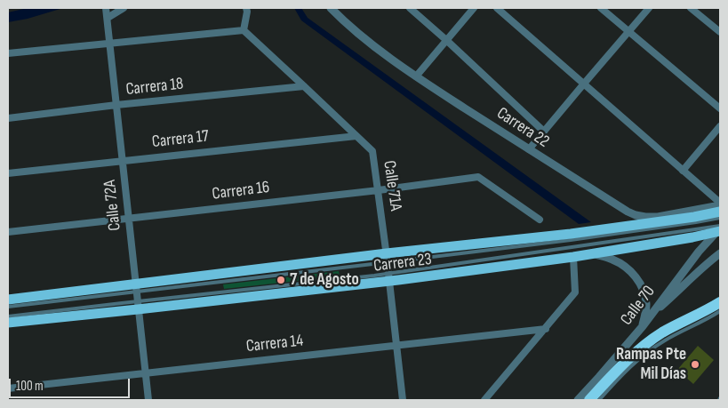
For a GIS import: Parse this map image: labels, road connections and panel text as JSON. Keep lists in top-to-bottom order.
{
  "streets": {
    "main road": ["Carrera 23"],
    "street": [
      "Carrera 18",
      "Carrera 22",
      "Carrera 17",
      "Calle 71A",
      "Carrera 16",
      "Calle 72A",
      "Calle 70",
      "Carrera 14"
    ]
  },
  "crossings": [
    ["Carrera 18", "Calle 71A"],
    ["Carrera 18", "Calle 72A"],
    ["Carrera 17", "Calle 71A"],
    ["Carrera 17", "Calle 72A"],
    ["Calle 71A", "Carrera 16"],
    ["Calle 71A", "Carrera 23"],
    ["Calle 71A", "Carrera 14"],
    ["Carrera 16", "Calle 72A"],
    ["Calle 72A", "Carrera 23"],
    ["Calle 72A", "Carrera 14"],
    ["Carrera 23", "Calle 70"]
  ],
  "places": ["7 de Agosto", "Rampas Pte Mil Días"],
  "scale_bar": "100 m"
}
